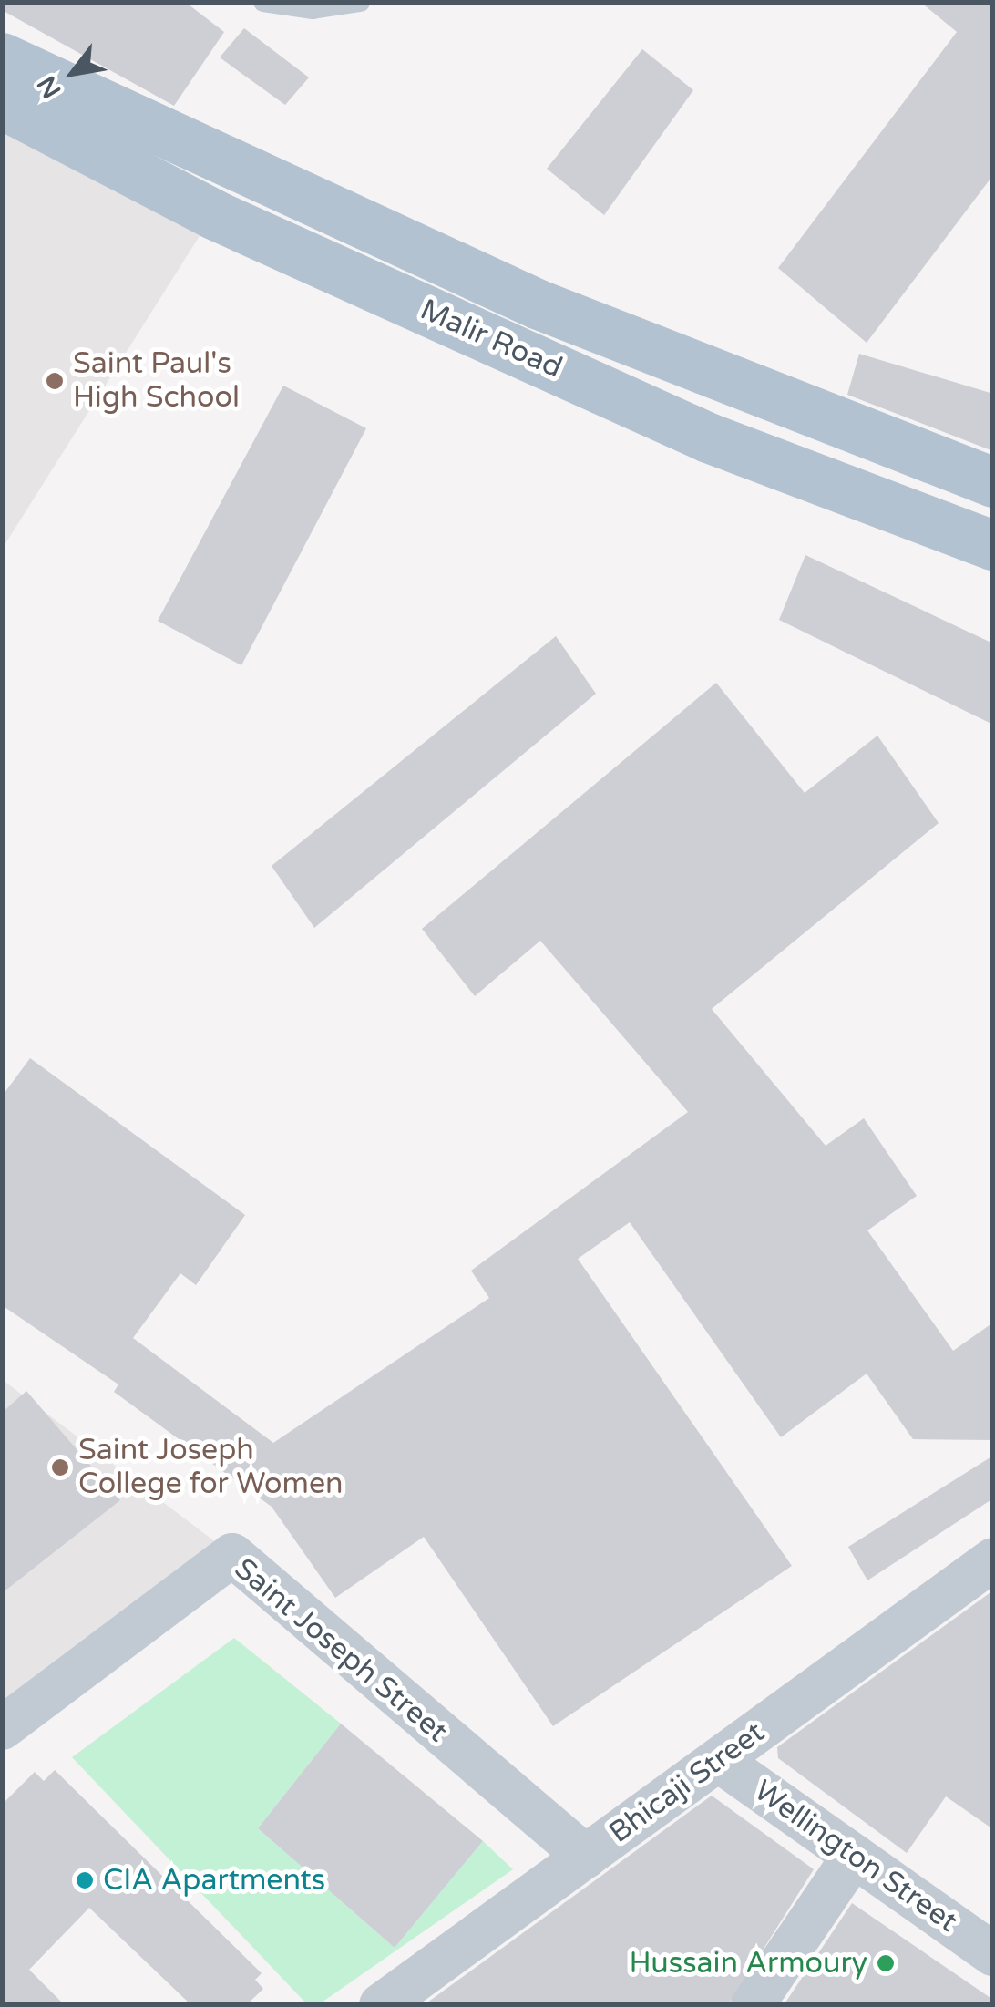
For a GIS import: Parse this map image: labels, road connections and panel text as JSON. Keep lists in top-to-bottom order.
{
  "streets": {
    "main road": ["Malir Road"],
    "street": ["Saint Joseph Street", "Bhicaji Street", "Wellington Street"]
  },
  "crossings": [
    ["Saint Joseph Street", "Bhicaji Street"],
    ["Bhicaji Street", "Wellington Street"]
  ],
  "places": [
    "Saint Paul's High School",
    "Saint Joseph College for Women",
    "CIA Apartments",
    "Hussain Armoury"
  ],
  "north": "bottom left"
}
